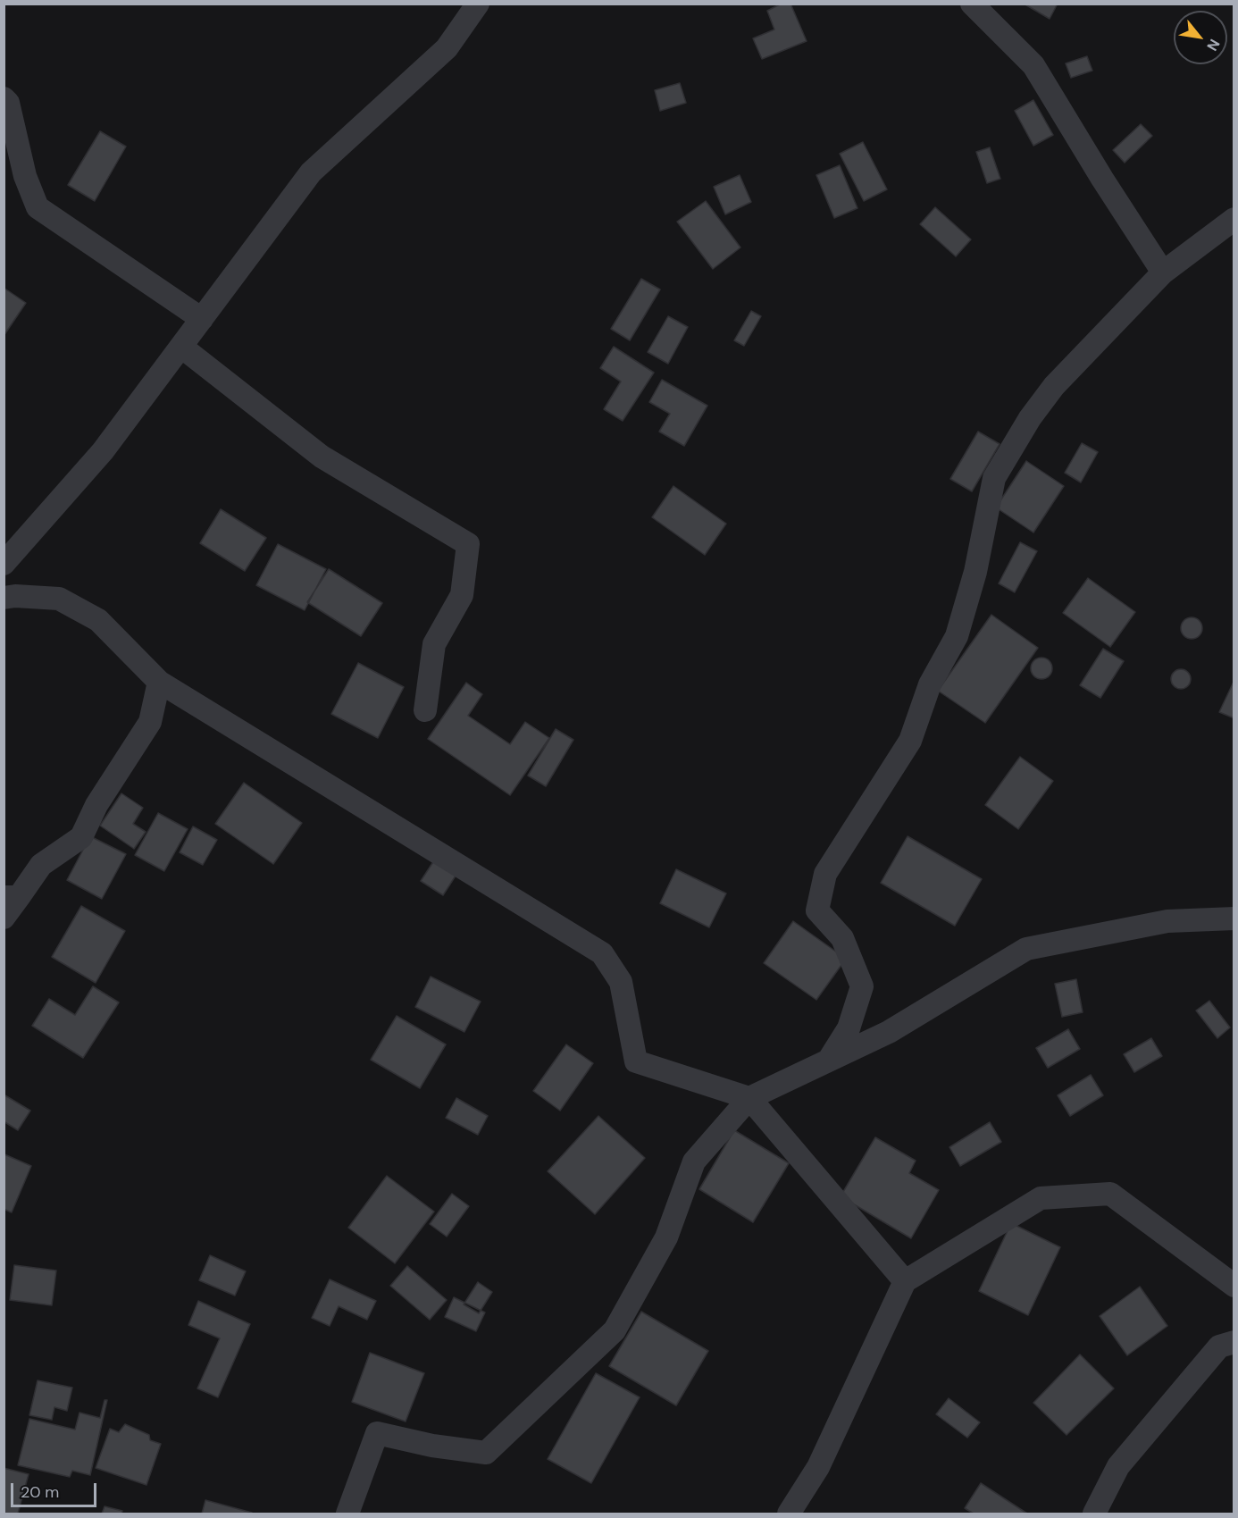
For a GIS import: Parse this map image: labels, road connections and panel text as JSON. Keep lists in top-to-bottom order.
{
  "scale_bar": "20 m",
  "north": "bottom right"
}
